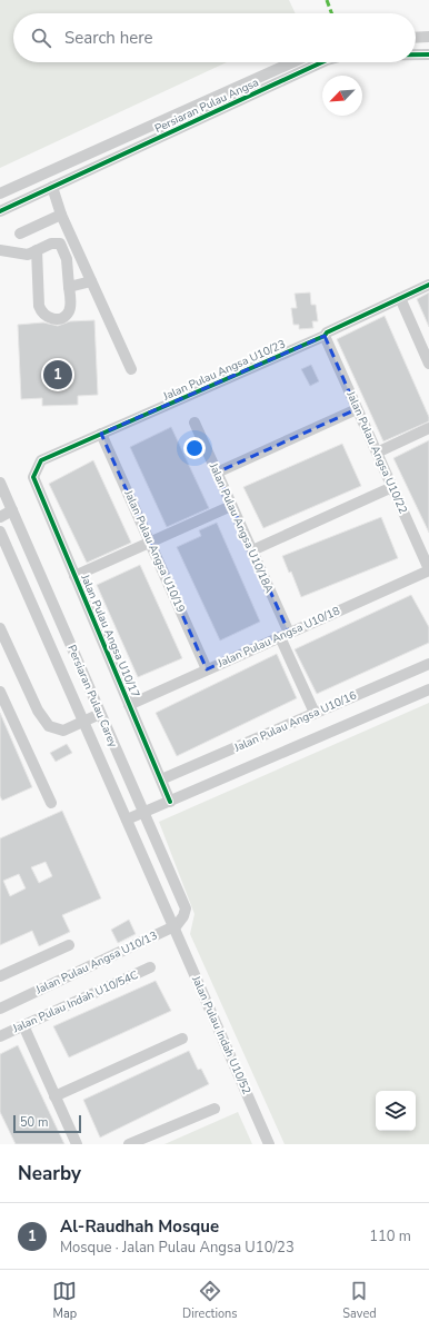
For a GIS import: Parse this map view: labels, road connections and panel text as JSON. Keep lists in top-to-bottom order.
{
  "streets": {
    "street": [
      "Persiaran Pulau Angsa",
      "Jalan Pulau Angsa U10/23",
      "Jalan Pulau Angsa U10/22",
      "Jalan Pulau Angsa U10/18A",
      "Jalan Pulau Angsa U10/19",
      "Jalan Pulau Angsa U10/17",
      "Jalan Pulau Angsa U10/18",
      "Persiaran Pulau Carey",
      "Jalan Pulau Angsa U10/16",
      "Jalan Pulau Angsa U10/13",
      "Jalan Pulau Indah U10/54C",
      "Jalan Pulau Indah U10/52"
    ]
  },
  "crossings": [
    ["Jalan Pulau Angsa U10/23", "Jalan Pulau Angsa U10/22"],
    ["Jalan Pulau Angsa U10/23", "Jalan Pulau Angsa U10/19"],
    ["Jalan Pulau Angsa U10/23", "Jalan Pulau Angsa U10/17"],
    ["Jalan Pulau Angsa U10/22", "Jalan Pulau Angsa U10/18"],
    ["Jalan Pulau Angsa U10/18A", "Jalan Pulau Angsa U10/18"],
    ["Jalan Pulau Angsa U10/18A", "Jalan Pulau Angsa U10/16"],
    ["Jalan Pulau Angsa U10/19", "Jalan Pulau Angsa U10/18"],
    ["Jalan Pulau Angsa U10/17", "Jalan Pulau Angsa U10/18"],
    ["Jalan Pulau Angsa U10/17", "Jalan Pulau Angsa U10/16"],
    ["Persiaran Pulau Carey", "Jalan Pulau Angsa U10/13"],
    ["Persiaran Pulau Carey", "Jalan Pulau Indah U10/52"],
    ["Jalan Pulau Angsa U10/13", "Jalan Pulau Indah U10/52"]
  ],
  "scale_bar": "50 m",
  "north": "bottom left",
  "page": {
    "search": "Search here",
    "pins": "1",
    "scale": "50 m",
    "heading": "Nearby",
    "list": [
      {
        "mark": "1",
        "name": "Al-Raudhah Mosque",
        "note": "Mosque · Jalan Pulau Angsa U10/23",
        "value": "110 m"
      }
    ],
    "nav": ["Map", "Directions", "Saved"]
  }
}
